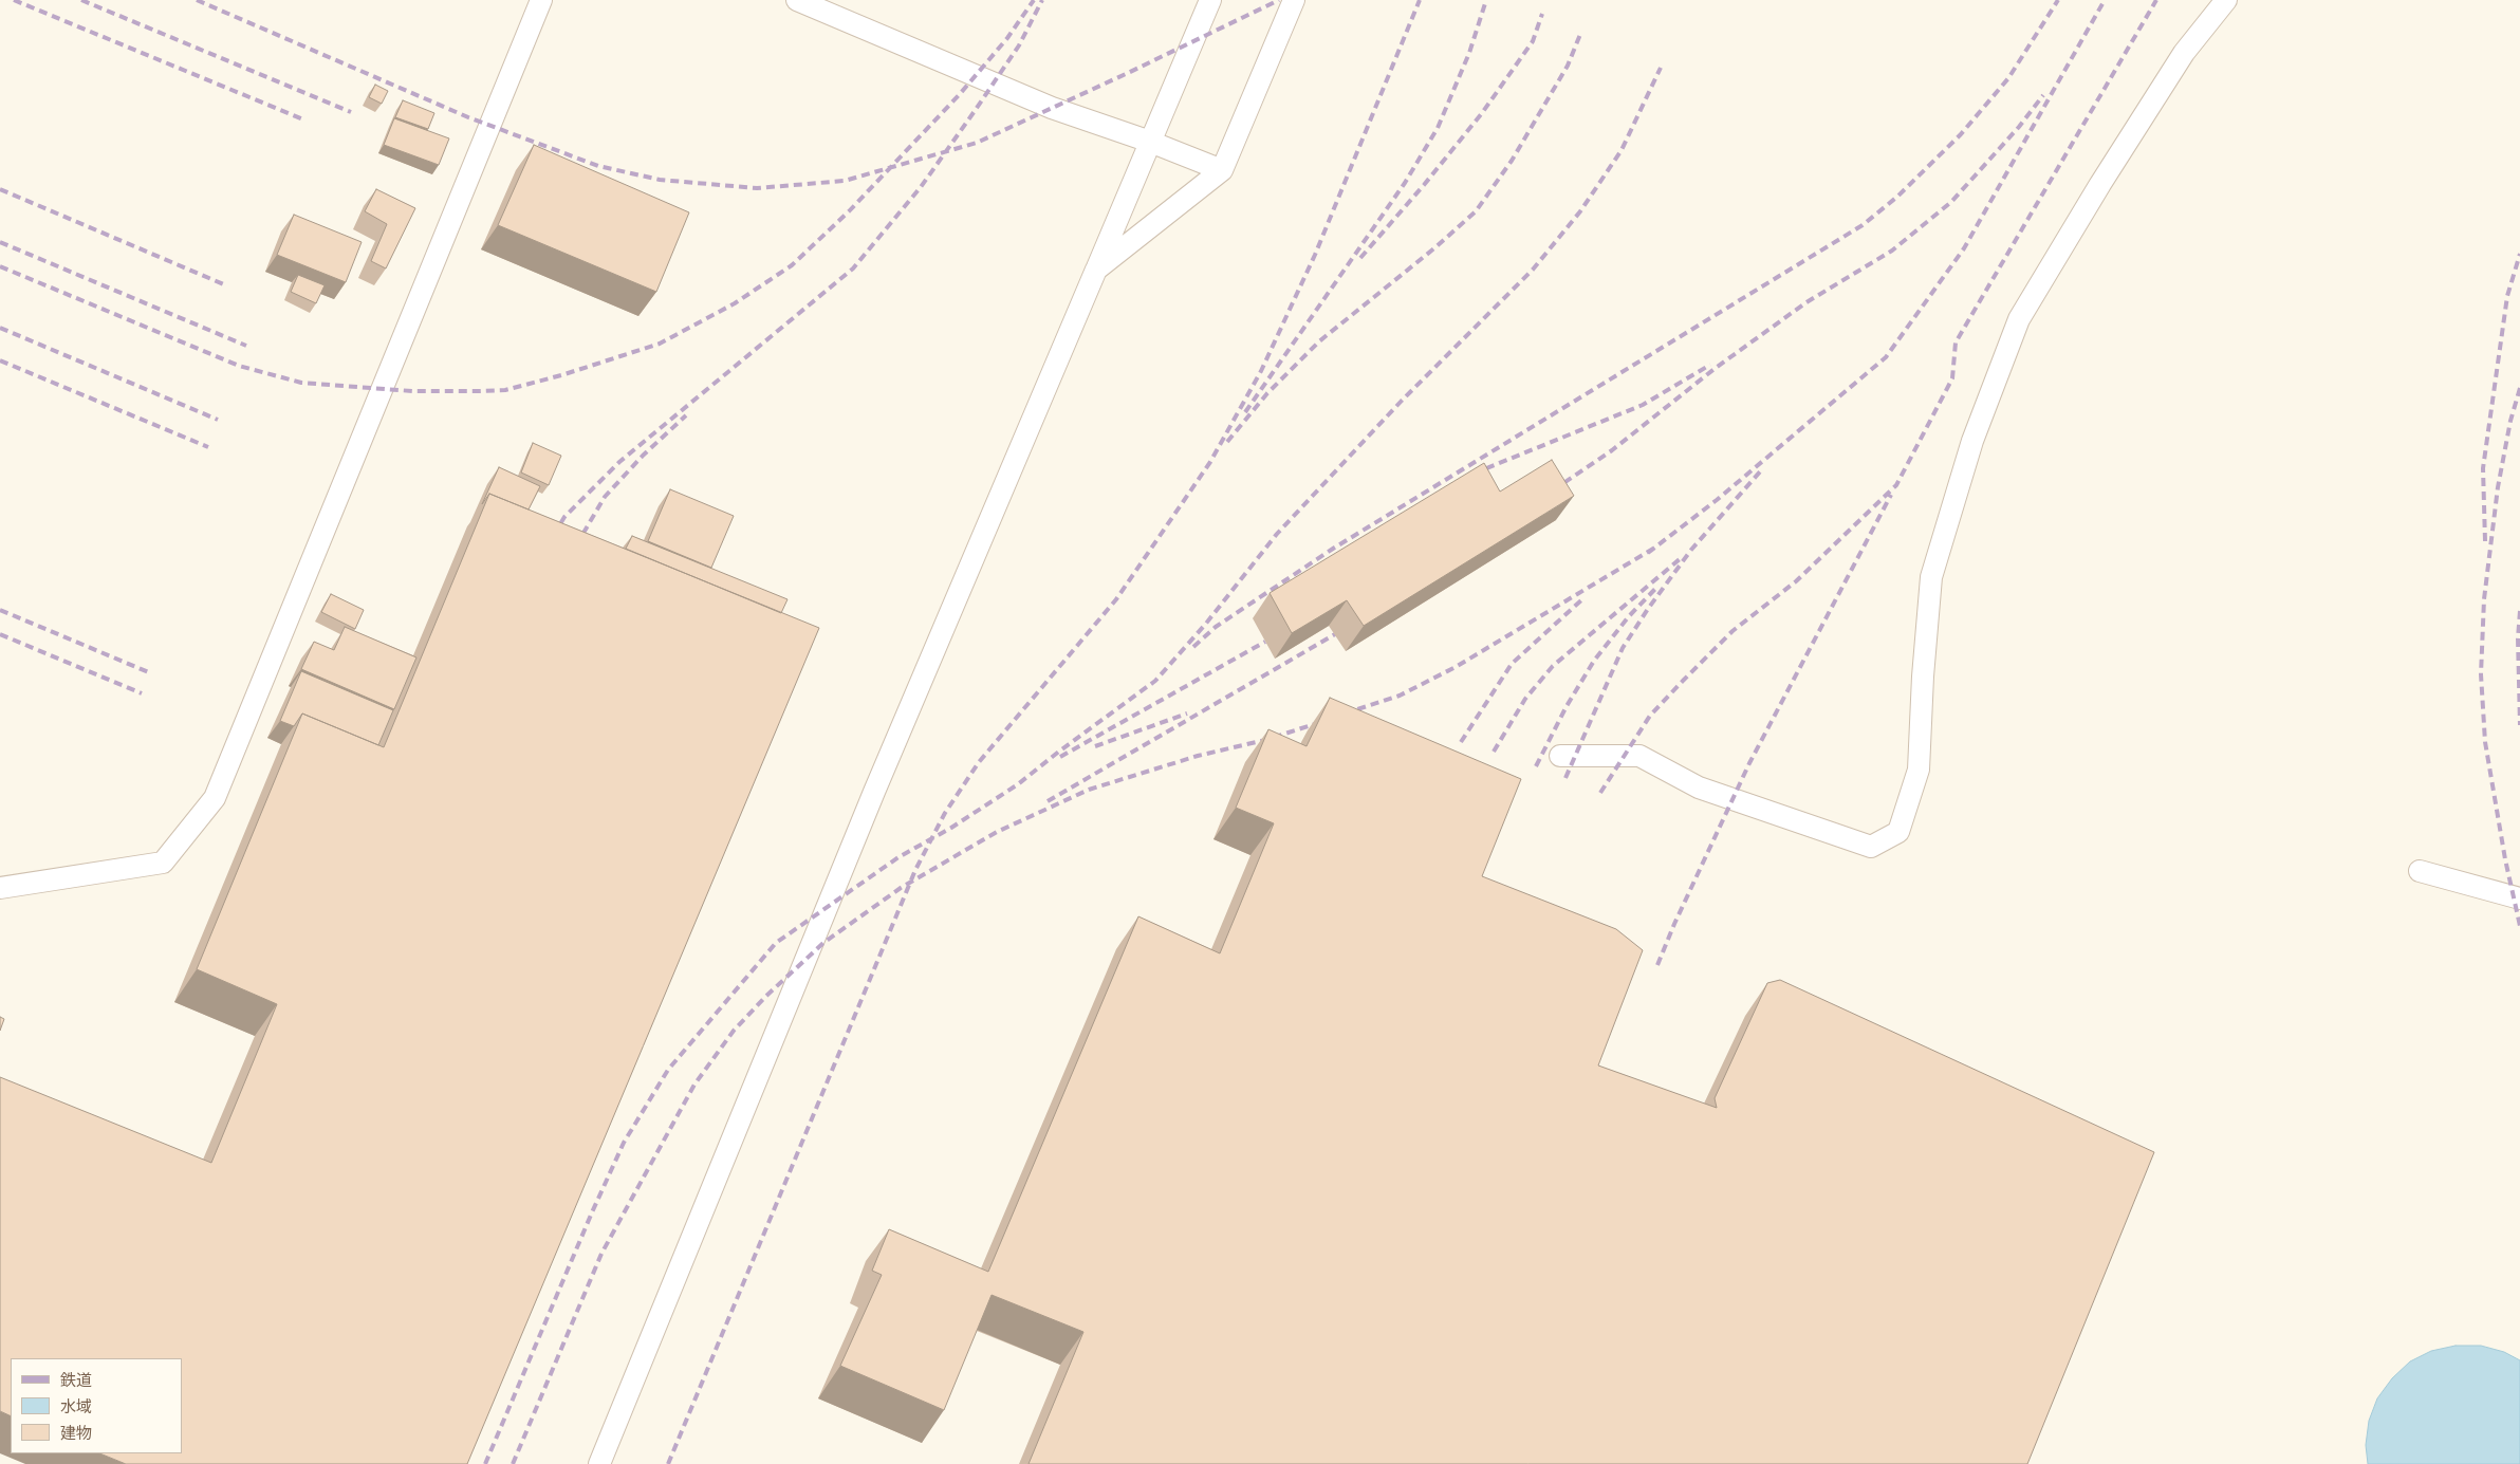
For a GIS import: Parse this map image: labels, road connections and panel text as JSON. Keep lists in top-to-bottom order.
{
  "legend": ["鉄道", "水域", "建物"]
}
